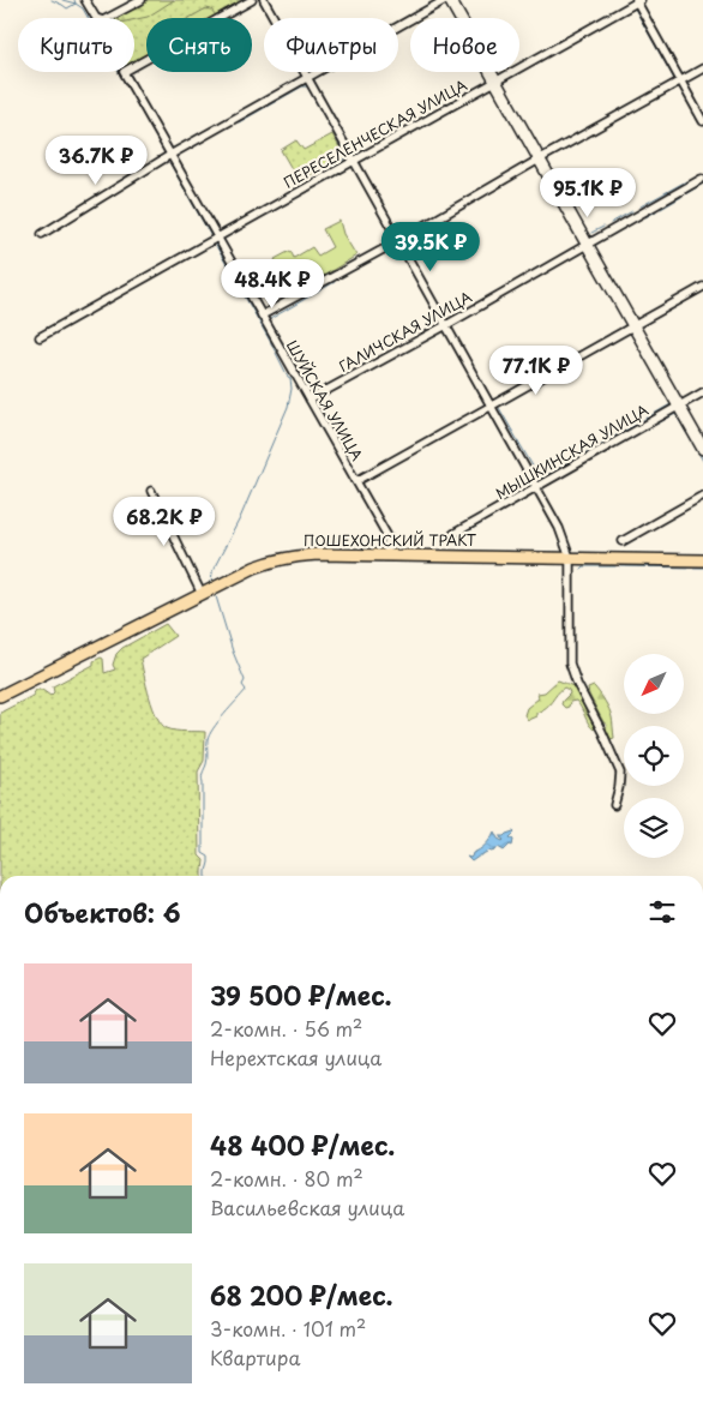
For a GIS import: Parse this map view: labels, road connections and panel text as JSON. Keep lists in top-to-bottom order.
{
  "streets": {
    "main road": ["ПОШЕХОНСКИЙ ТРАКТ"],
    "street": [
      "ПЕРЕСЕЛЕНЧЕСКАЯ УЛИЦА",
      "ГАЛИЧСКАЯ УЛИЦА",
      "ШУЙСКАЯ УЛИЦА",
      "МЫШКИНСКАЯ УЛИЦА"
    ]
  },
  "crossings": [
    ["ПЕРЕСЕЛЕНЧЕСКАЯ УЛИЦА", "ШУЙСКАЯ УЛИЦА"],
    ["ГАЛИЧСКАЯ УЛИЦА", "ШУЙСКАЯ УЛИЦА"],
    ["ШУЙСКАЯ УЛИЦА", "ПОШЕХОНСКИЙ ТРАКТ"]
  ],
  "north": "bottom left",
  "page": {
    "chip": [
      "Купить",
      "Снять",
      "Фильтры",
      "Новое"
    ],
    "price": [
      "36.7K ₽",
      "95.1K ₽",
      "39.5K ₽",
      "48.4K ₽",
      "77.1K ₽",
      "68.2K ₽"
    ],
    "heading": "Объектов: 6",
    "list": [
      {
        "name": "39 500 ₽/мес.",
        "note": "2-комн. · 56 m² · Нерехтская улица"
      },
      {
        "name": "48 400 ₽/мес.",
        "note": "2-комн. · 80 m² · Васильевская улица"
      },
      {
        "name": "68 200 ₽/мес.",
        "note": "3-комн. · 101 m² · Квартира"
      }
    ]
  }
}
